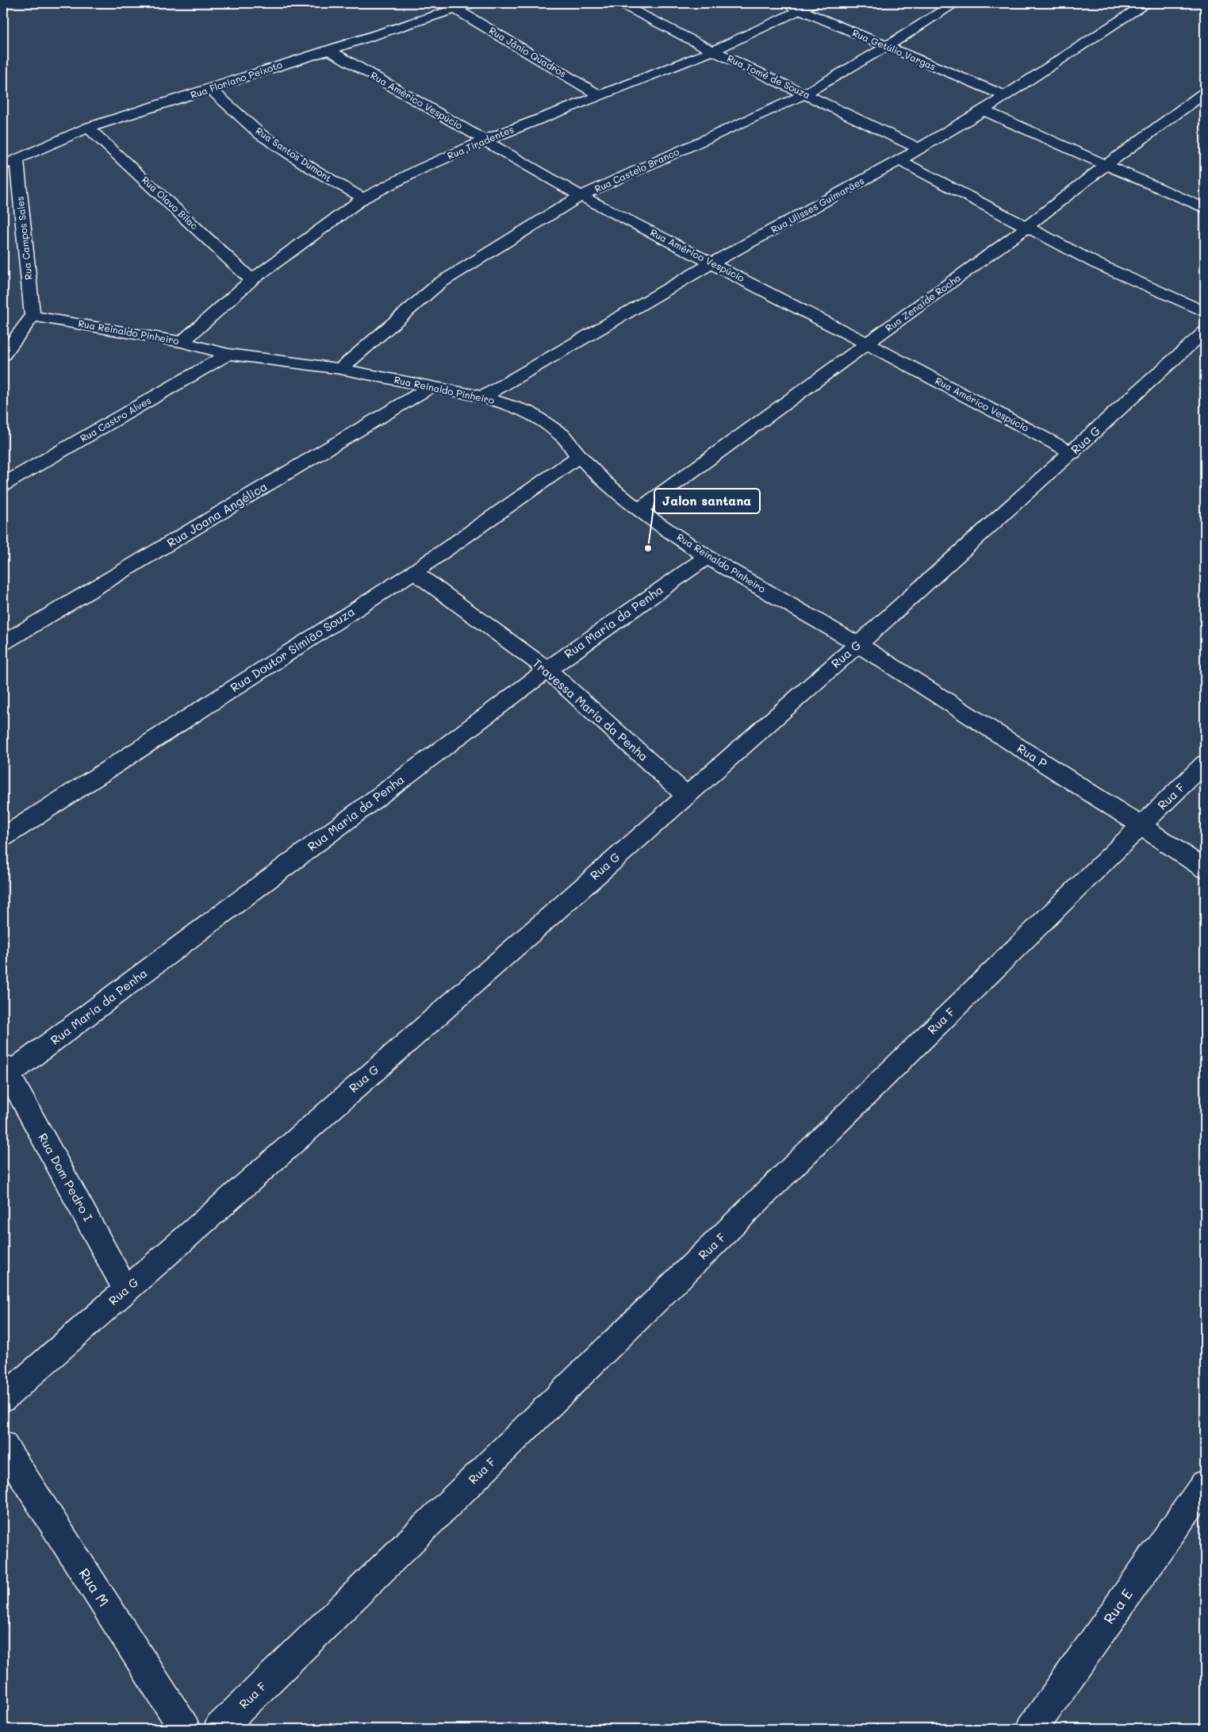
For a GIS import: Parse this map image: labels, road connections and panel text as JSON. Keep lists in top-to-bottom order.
{
  "streets": {
    "street": [
      "Rua Getúlio Vargas",
      "Rua Jânio Quadros",
      "Rua Tomé de Souza",
      "Rua Floriano Peixoto",
      "Rua Américo Vespúcio",
      "Rua Tiradentes",
      "Rua Santos Dumont",
      "Rua Castelo Branco",
      "Rua Olavo Bilac",
      "Rua Ulisses Guimarães",
      "Rua Campos Sales",
      "Rua Zenaide Rocha",
      "Rua Reinaldo Pinheiro",
      "Rua Castro Alves",
      "Rua G",
      "Rua Joana Angélica",
      "Rua Maria da Penha",
      "Rua Doutor Simião Souza",
      "Travessa Maria da Penha",
      "Rua P",
      "Rua F",
      "Rua Dom Pedro I",
      "Rua M",
      "Rua E"
    ]
  },
  "crossings": [
    ["Rua Getúlio Vargas", "Rua Tiradentes"],
    ["Rua Getúlio Vargas", "Rua Castelo Branco"],
    ["Rua Getúlio Vargas", "Rua Ulisses Guimarães"],
    ["Rua Jânio Quadros", "Rua Floriano Peixoto"],
    ["Rua Jânio Quadros", "Rua Tiradentes"],
    ["Rua Tomé de Souza", "Rua Tiradentes"],
    ["Rua Tomé de Souza", "Rua Castelo Branco"],
    ["Rua Tomé de Souza", "Rua Ulisses Guimarães"],
    ["Rua Floriano Peixoto", "Rua Américo Vespúcio"],
    ["Rua Floriano Peixoto", "Rua Santos Dumont"],
    ["Rua Floriano Peixoto", "Rua Olavo Bilac"],
    ["Rua Floriano Peixoto", "Rua Campos Sales"],
    ["Rua Américo Vespúcio", "Rua Tiradentes"],
    ["Rua Américo Vespúcio", "Rua Castelo Branco"],
    ["Rua Américo Vespúcio", "Rua Ulisses Guimarães"],
    ["Rua Américo Vespúcio", "Rua Zenaide Rocha"],
    ["Rua Américo Vespúcio", "Rua G"],
    ["Rua Tiradentes", "Rua Santos Dumont"],
    ["Rua Tiradentes", "Rua Olavo Bilac"],
    ["Rua Tiradentes", "Rua Reinaldo Pinheiro"],
    ["Rua Castelo Branco", "Rua Reinaldo Pinheiro"],
    ["Rua Ulisses Guimarães", "Rua Reinaldo Pinheiro"],
    ["Rua Campos Sales", "Rua Reinaldo Pinheiro"],
    ["Rua Zenaide Rocha", "Rua Reinaldo Pinheiro"],
    ["Rua Reinaldo Pinheiro", "Rua Castro Alves"],
    ["Rua Reinaldo Pinheiro", "Rua G"],
    ["Rua Reinaldo Pinheiro", "Rua Joana Angélica"],
    ["Rua Reinaldo Pinheiro", "Rua Maria da Penha"],
    ["Rua Reinaldo Pinheiro", "Rua Doutor Simião Souza"],
    ["Rua Reinaldo Pinheiro", "Rua P"],
    ["Rua G", "Travessa Maria da Penha"],
    ["Rua G", "Rua P"],
    ["Rua G", "Rua Dom Pedro I"],
    ["Rua Maria da Penha", "Travessa Maria da Penha"],
    ["Rua Maria da Penha", "Rua Dom Pedro I"],
    ["Rua Doutor Simião Souza", "Travessa Maria da Penha"],
    ["Rua P", "Rua F"]
  ],
  "places": ["Jalon santana"]
}
